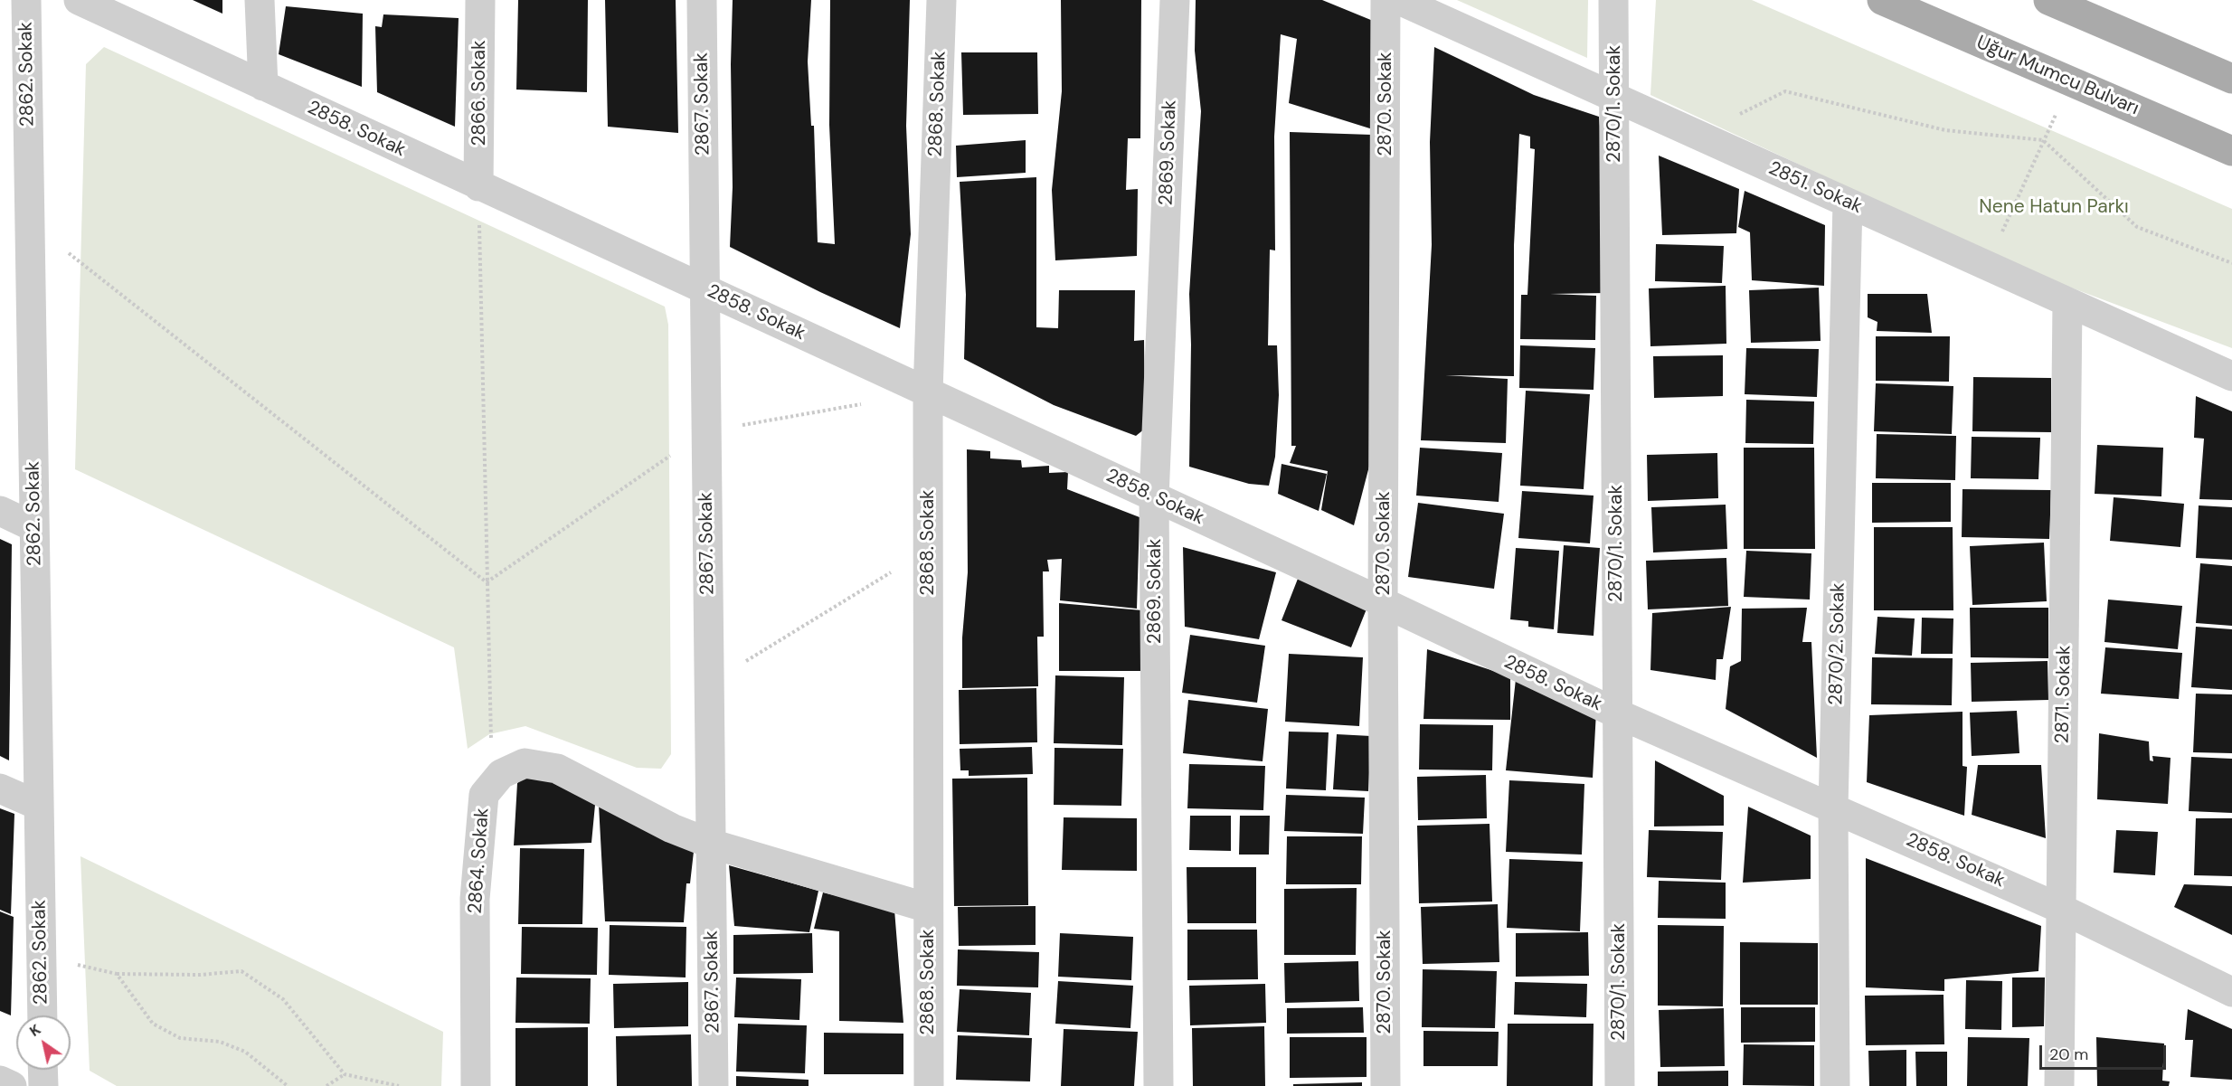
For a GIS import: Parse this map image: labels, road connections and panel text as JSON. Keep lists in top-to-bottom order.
{
  "streets": {
    "main road": ["Uğur Mumcu Bulvarı"],
    "street": [
      "2862. Sokak",
      "2866. Sokak",
      "2867. Sokak",
      "2868. Sokak",
      "2870. Sokak",
      "2870/1. Sokak",
      "2858. Sokak",
      "2869. Sokak",
      "2851. Sokak",
      "2870/2. Sokak",
      "2871. Sokak",
      "2864. Sokak"
    ]
  },
  "crossings": [
    ["2866. Sokak", "2858. Sokak"],
    ["2867. Sokak", "2858. Sokak"],
    ["2867. Sokak", "2864. Sokak"],
    ["2868. Sokak", "2858. Sokak"],
    ["2868. Sokak", "2864. Sokak"],
    ["2870. Sokak", "2858. Sokak"],
    ["2870/1. Sokak", "2858. Sokak"],
    ["2870/1. Sokak", "2851. Sokak"],
    ["2858. Sokak", "2869. Sokak"],
    ["2858. Sokak", "2870/2. Sokak"],
    ["2858. Sokak", "2871. Sokak"],
    ["2851. Sokak", "2870/2. Sokak"],
    ["2851. Sokak", "2871. Sokak"]
  ],
  "parks": ["Nene Hatun Parkı"],
  "scale_bar": "20 m",
  "north": "top left"
}
